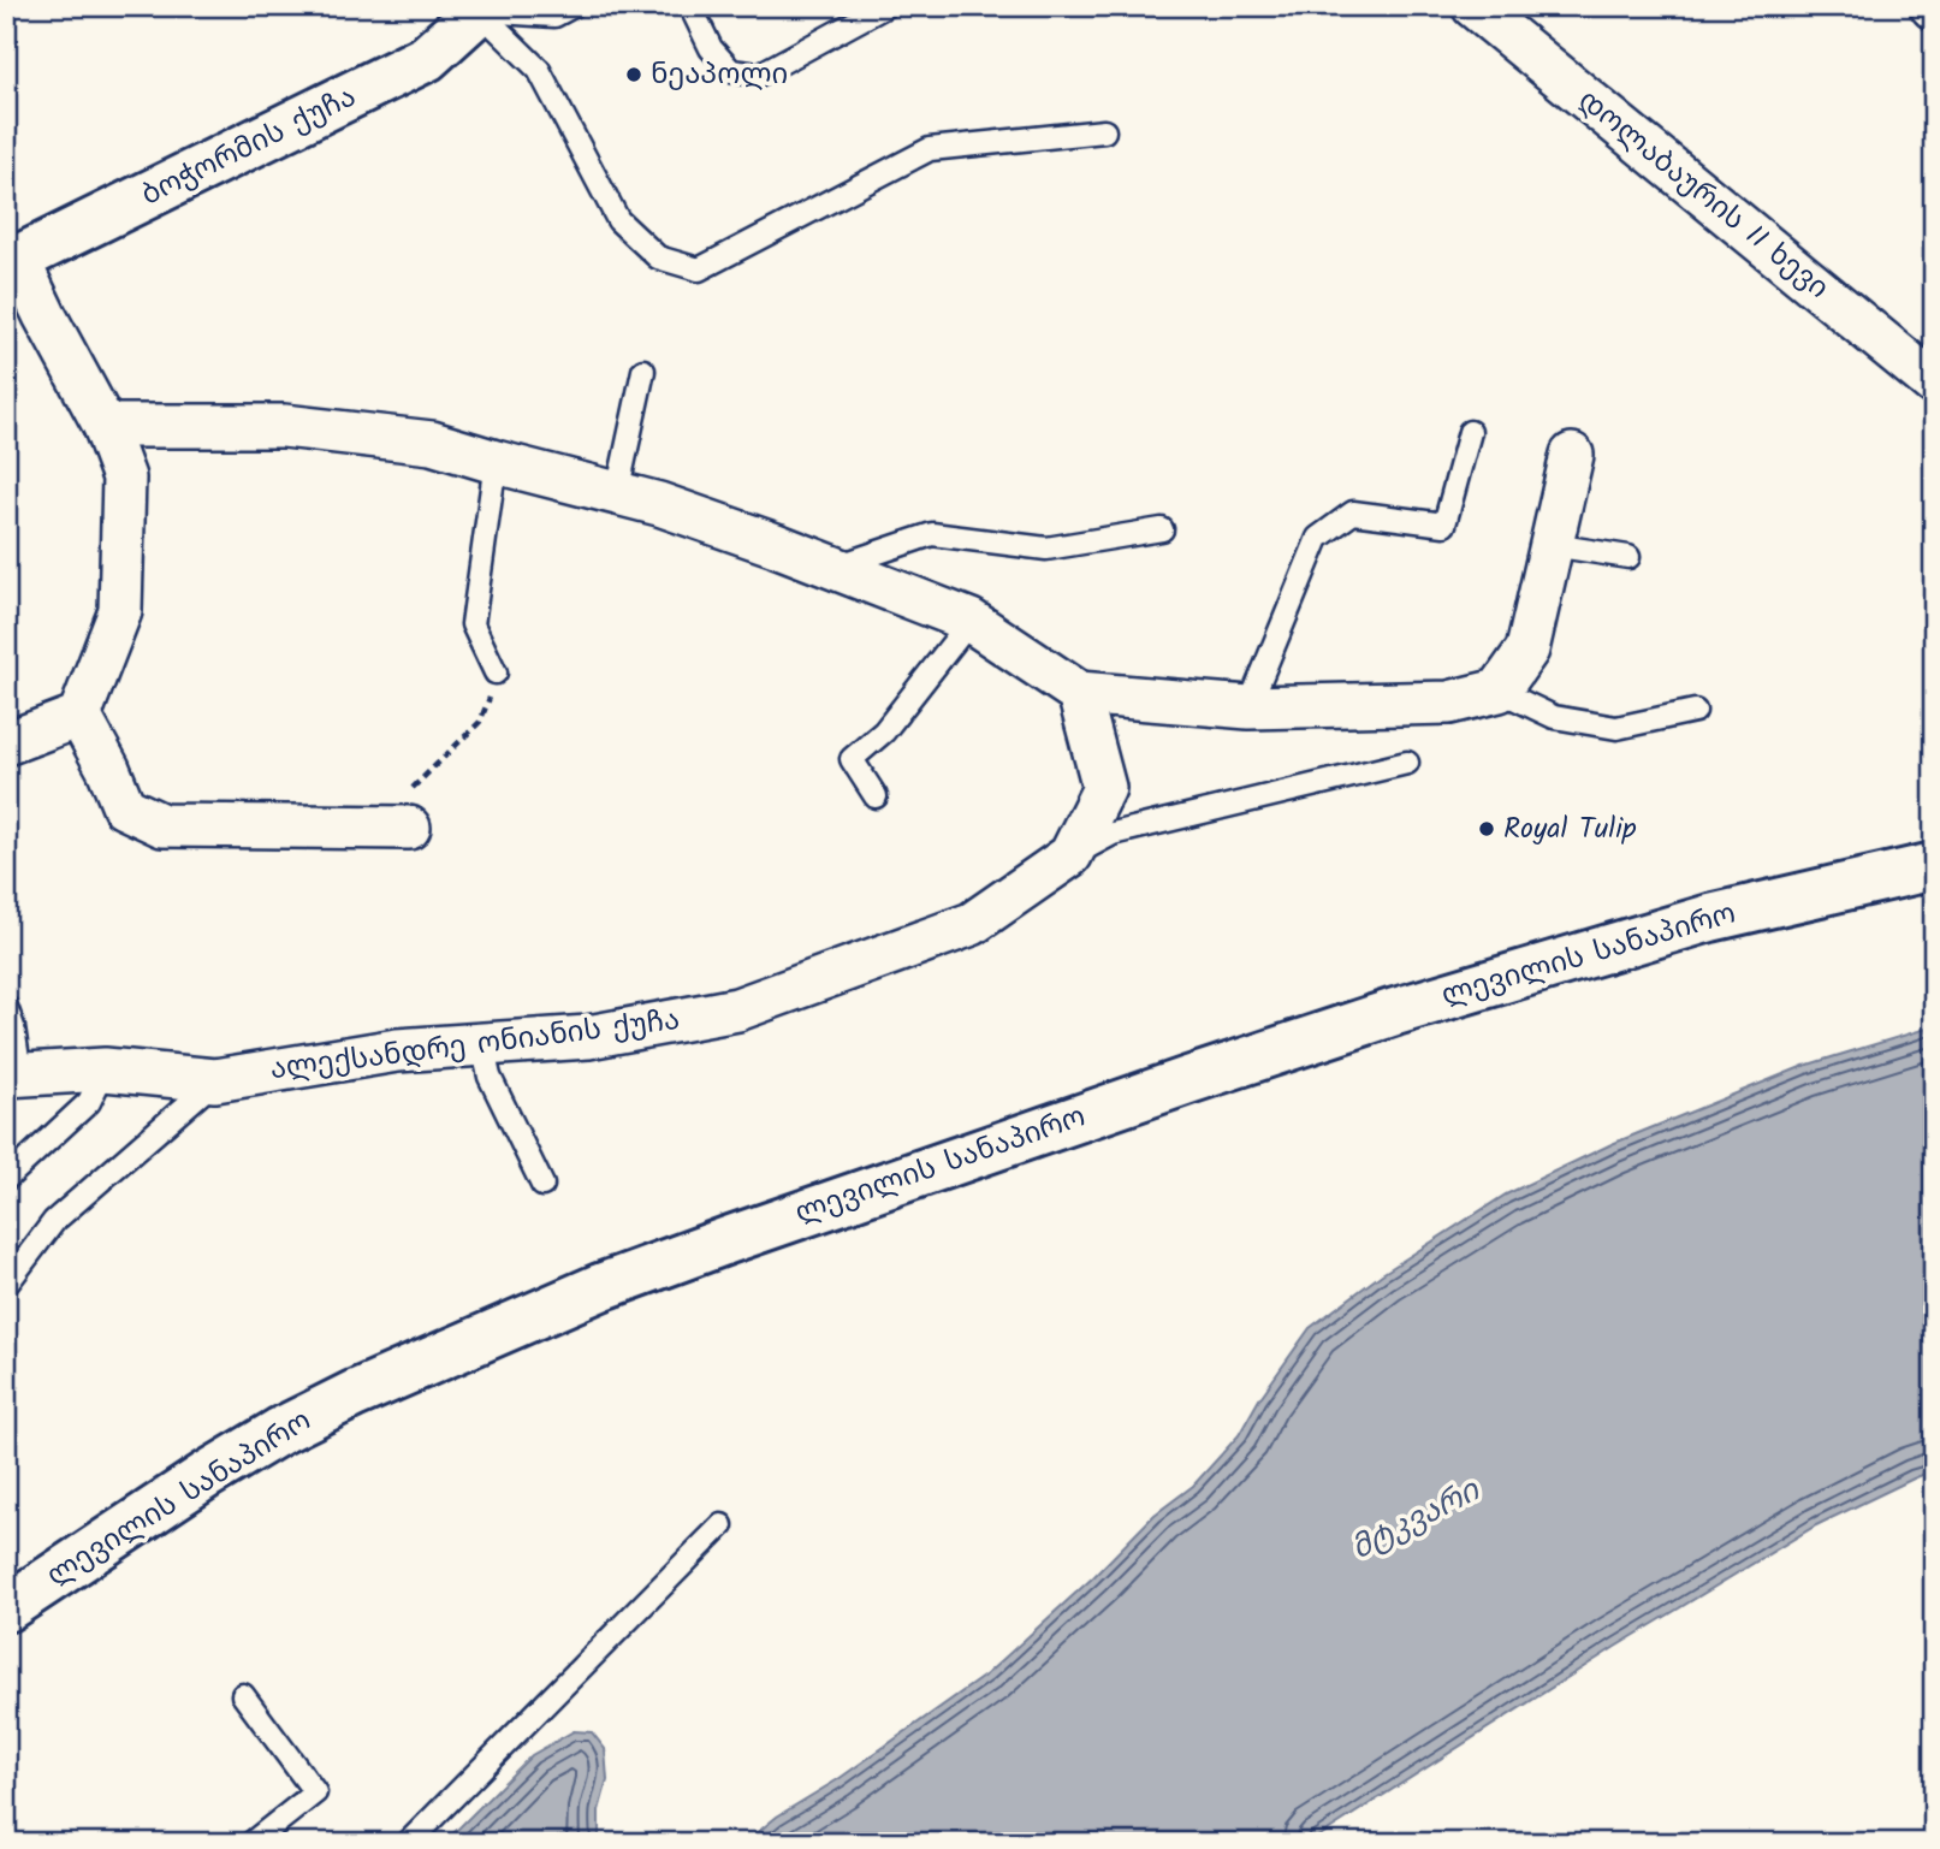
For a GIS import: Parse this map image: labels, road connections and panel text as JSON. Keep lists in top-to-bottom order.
{
  "streets": {
    "main road": ["ბოჭორმის ქუჩა", "ლევილის სანაპირო"],
    "street": ["დოლაბაურის II ხევი", "ალექსანდრე ონიანის ქუჩა"]
  },
  "water": ["მტკვარი"],
  "places": ["ნეაპოლი", "Royal Tulip"]
}
